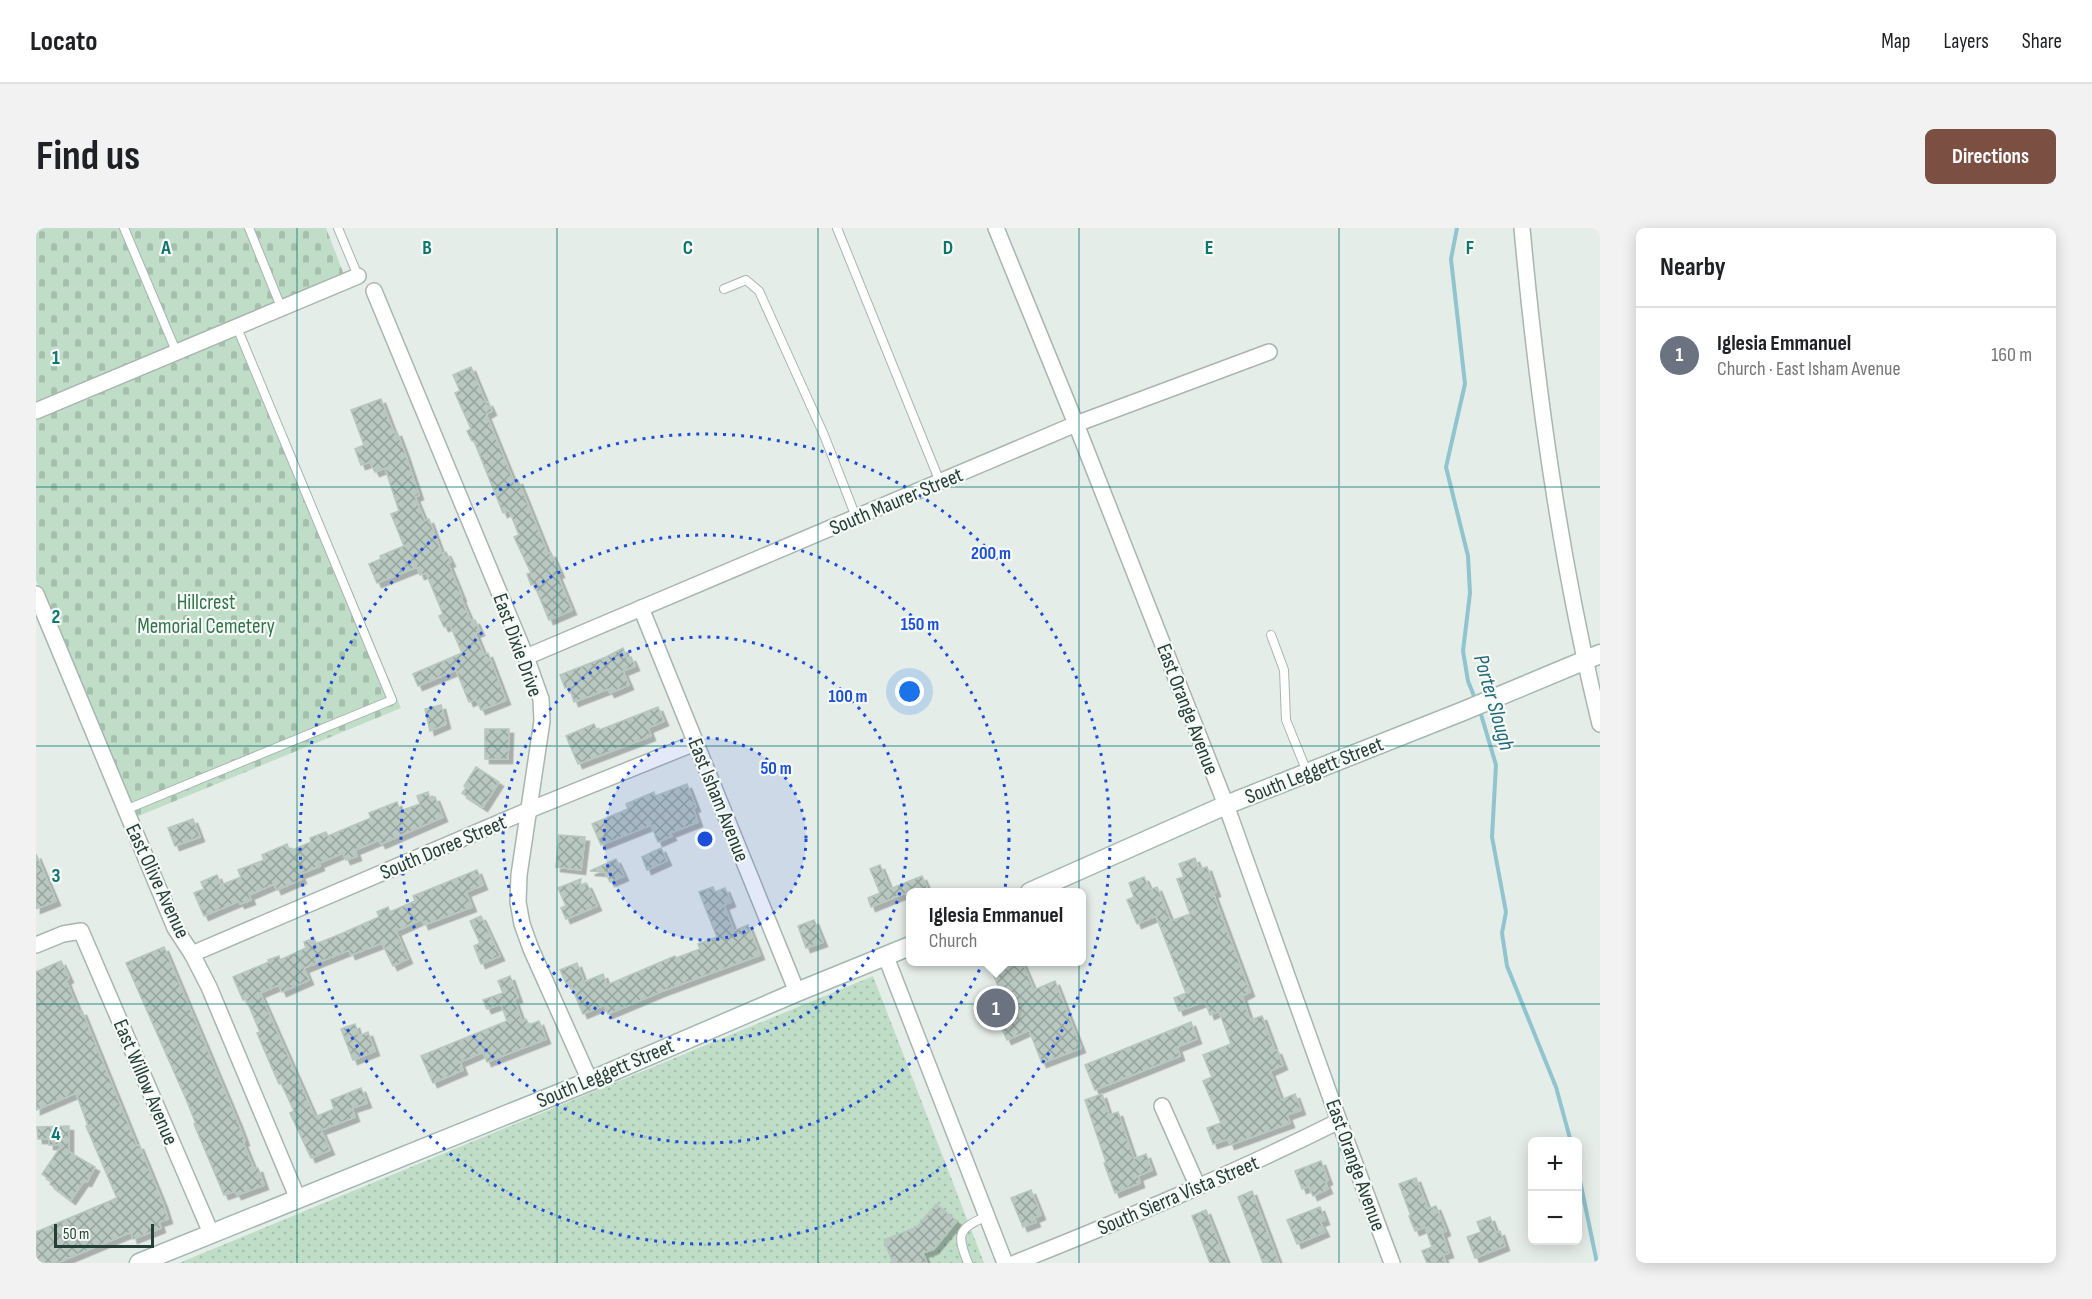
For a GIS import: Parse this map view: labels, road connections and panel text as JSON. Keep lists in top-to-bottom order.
{
  "streets": {
    "street": [
      "South Maurer Street",
      "East Dixie Drive",
      "East Orange Avenue",
      "South Leggett Street",
      "East Isham Avenue",
      "South Doree Street",
      "East Olive Avenue",
      "East Willow Avenue",
      "South Sierra Vista Street"
    ]
  },
  "crossings": [
    ["South Maurer Street", "East Dixie Drive"],
    ["South Maurer Street", "East Orange Avenue"],
    ["South Maurer Street", "East Isham Avenue"],
    ["East Dixie Drive", "South Leggett Street"],
    ["East Dixie Drive", "South Doree Street"],
    ["East Orange Avenue", "South Leggett Street"],
    ["East Orange Avenue", "South Sierra Vista Street"],
    ["South Leggett Street", "East Isham Avenue"],
    ["South Leggett Street", "East Olive Avenue"],
    ["South Leggett Street", "East Willow Avenue"],
    ["East Isham Avenue", "South Doree Street"],
    ["South Doree Street", "East Olive Avenue"]
  ],
  "water": ["Porter Slough"],
  "parks": ["Hillcrest Memorial Cemetery"],
  "scale_bar": "50 m",
  "page": {
    "header": "Locato",
    "nav": ["Map", "Layers", "Share"],
    "buttons": "Directions",
    "title": "Find us",
    "heading": "Nearby",
    "list": [
      {
        "mark": "1",
        "name": "Iglesia Emmanuel",
        "note": "Church · East Isham Avenue",
        "value": "160 m"
      }
    ],
    "popup": ["Iglesia Emmanuel", "Church"],
    "pins": "1",
    "map_buttons": ["+", "−"],
    "scale": "50 m"
  },
  "grid": {
    "columns": [
      "A",
      "B",
      "C",
      "D",
      "E",
      "F"
    ],
    "rows": [
      "1",
      "2",
      "3",
      "4"
    ]
  },
  "rings": [
    "200 m",
    "150 m",
    "100 m",
    "50 m"
  ]
}
